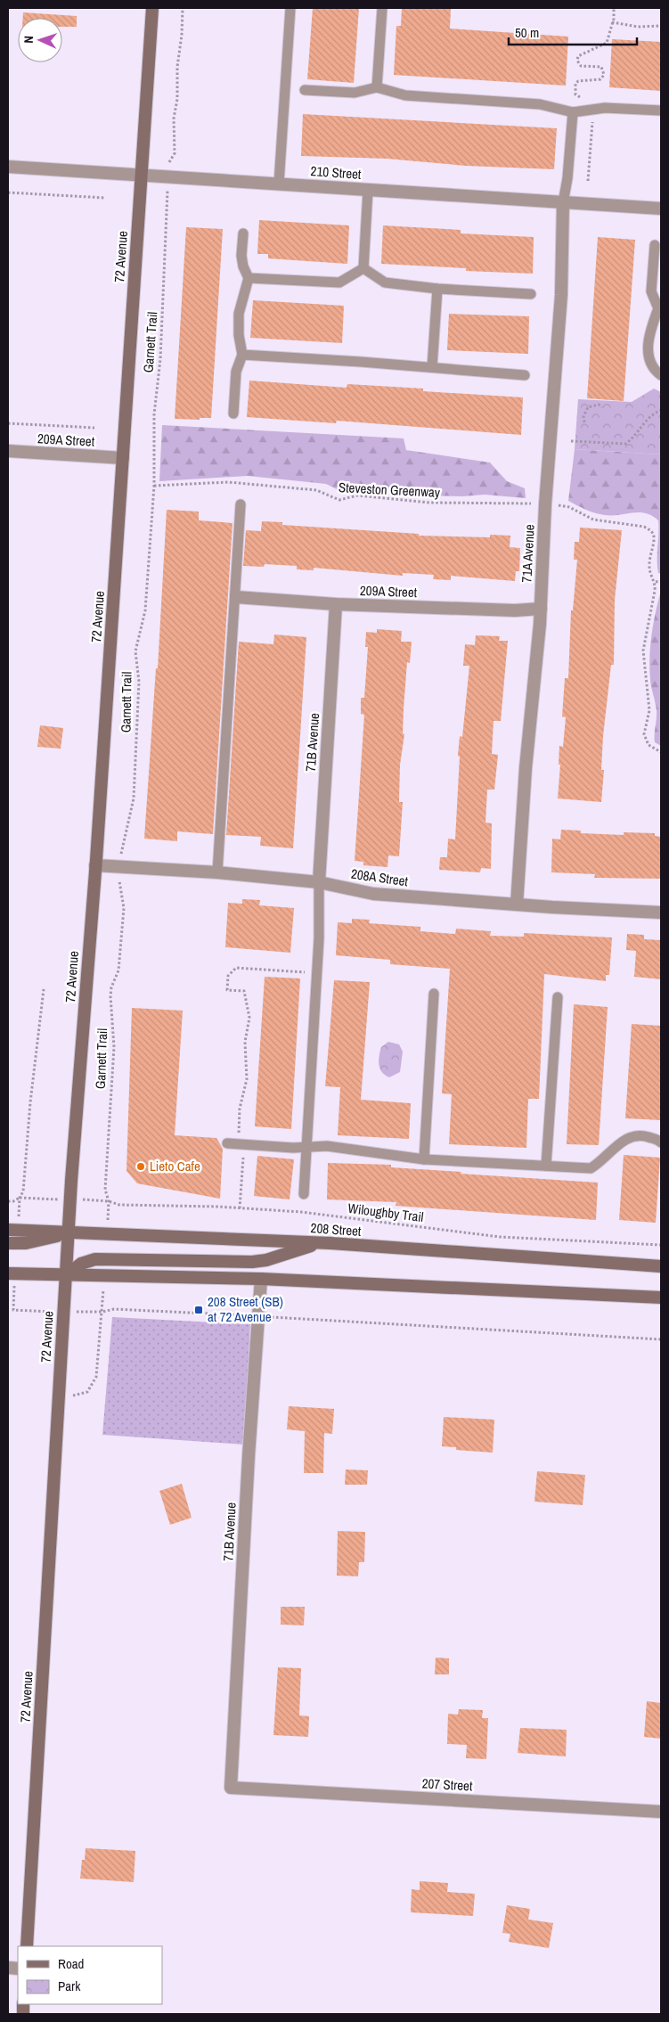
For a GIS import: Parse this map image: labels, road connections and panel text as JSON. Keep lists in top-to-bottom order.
{
  "streets": {
    "main road": ["72 Avenue", "208 Street"],
    "street": [
      "210 Street",
      "209A Street",
      "71A Avenue",
      "71B Avenue",
      "208A Street",
      "207 Street"
    ],
    "path": ["Garnett Trail", "Steveston Greenway", "Wiloughby Trail"]
  },
  "crossings": [
    ["210 Street", "72 Avenue"],
    ["210 Street", "71A Avenue"],
    ["72 Avenue", "209A Street"],
    ["72 Avenue", "208A Street"],
    ["72 Avenue", "208 Street"],
    ["Garnett Trail", "Steveston Greenway"],
    ["Garnett Trail", "208A Street"],
    ["Garnett Trail", "Wiloughby Trail"],
    ["209A Street", "71A Avenue"],
    ["209A Street", "71B Avenue"],
    ["Steveston Greenway", "71A Avenue"],
    ["71A Avenue", "208A Street"],
    ["71B Avenue", "208A Street"],
    ["71B Avenue", "207 Street"]
  ],
  "places": {
    "other": ["Lieto Cafe"],
    "transit": ["208 Street (SB) at 72 Avenue"]
  },
  "legend": ["Road", "Park"],
  "scale_bar": "50 m",
  "north": "left"
}
